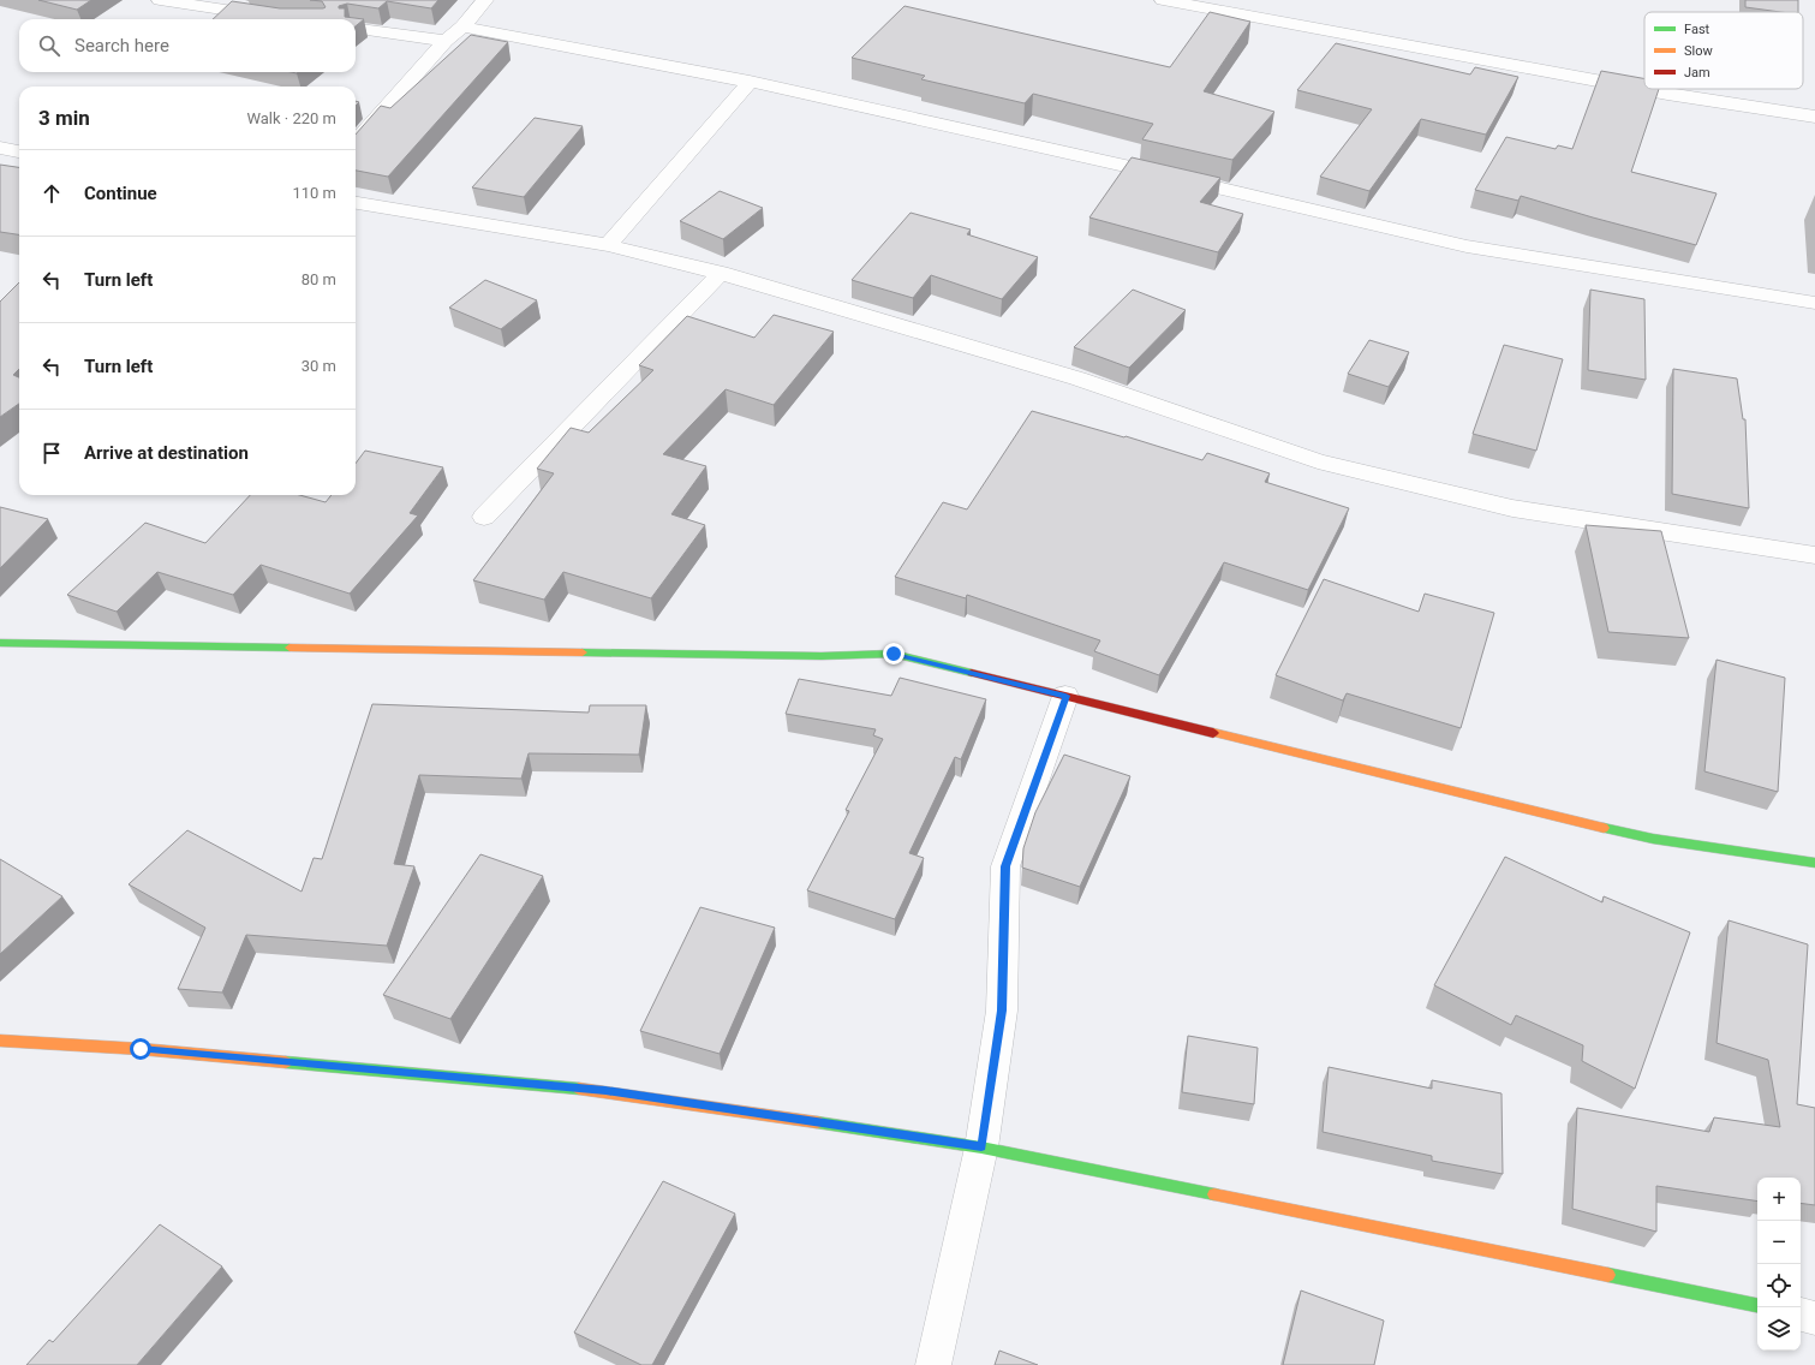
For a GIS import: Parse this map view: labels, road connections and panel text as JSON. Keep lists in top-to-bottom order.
{
  "legend": ["Fast", "Slow", "Jam"],
  "page": {
    "search": "Search here",
    "heading": ["3 min", "Walk · 220 m"],
    "list": [
      ["Continue", "110 m"],
      ["Turn left", "80 m"],
      ["Turn left", "30 m"],
      "Arrive at destination"
    ],
    "map_buttons": ["+", "−"]
  }
}
